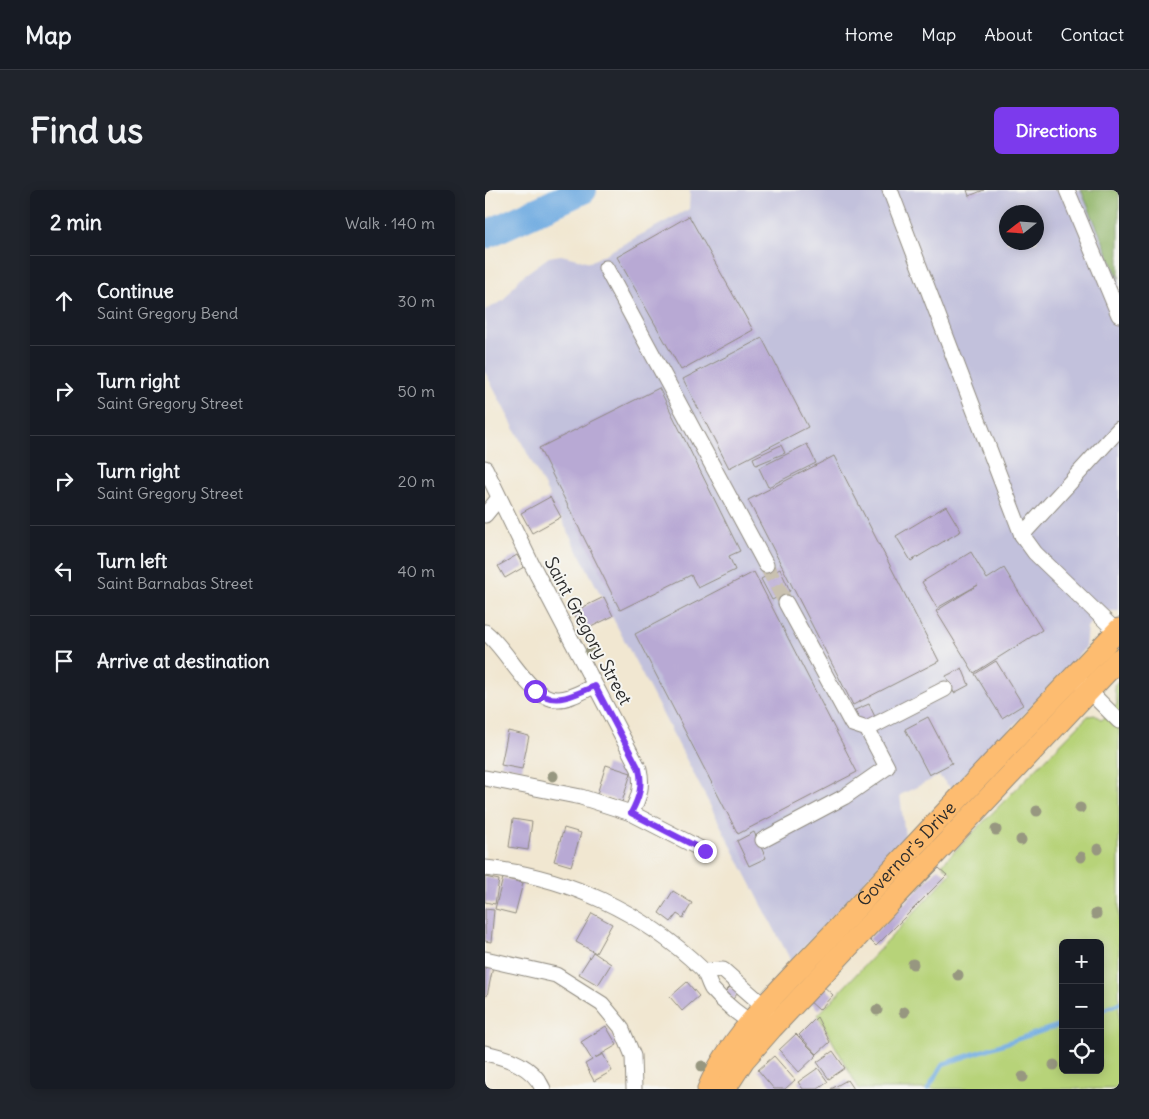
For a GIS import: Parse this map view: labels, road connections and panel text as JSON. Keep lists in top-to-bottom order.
{
  "streets": {
    "highway": ["Governor's Drive"],
    "street": ["Saint Gregory Street"]
  },
  "north": "left",
  "page": {
    "header": "Map",
    "nav": [
      "Home",
      "Map",
      "About",
      "Contact"
    ],
    "buttons": "Directions",
    "title": "Find us",
    "heading": ["2 min", "Walk · 140 m"],
    "list": [
      ["Continue", "Saint Gregory Bend", "30 m"],
      ["Turn right", "Saint Gregory Street", "50 m"],
      ["Turn right", "Saint Gregory Street", "20 m"],
      ["Turn left", "Saint Barnabas Street", "40 m"],
      "Arrive at destination"
    ],
    "map_buttons": ["+", "−"]
  }
}
